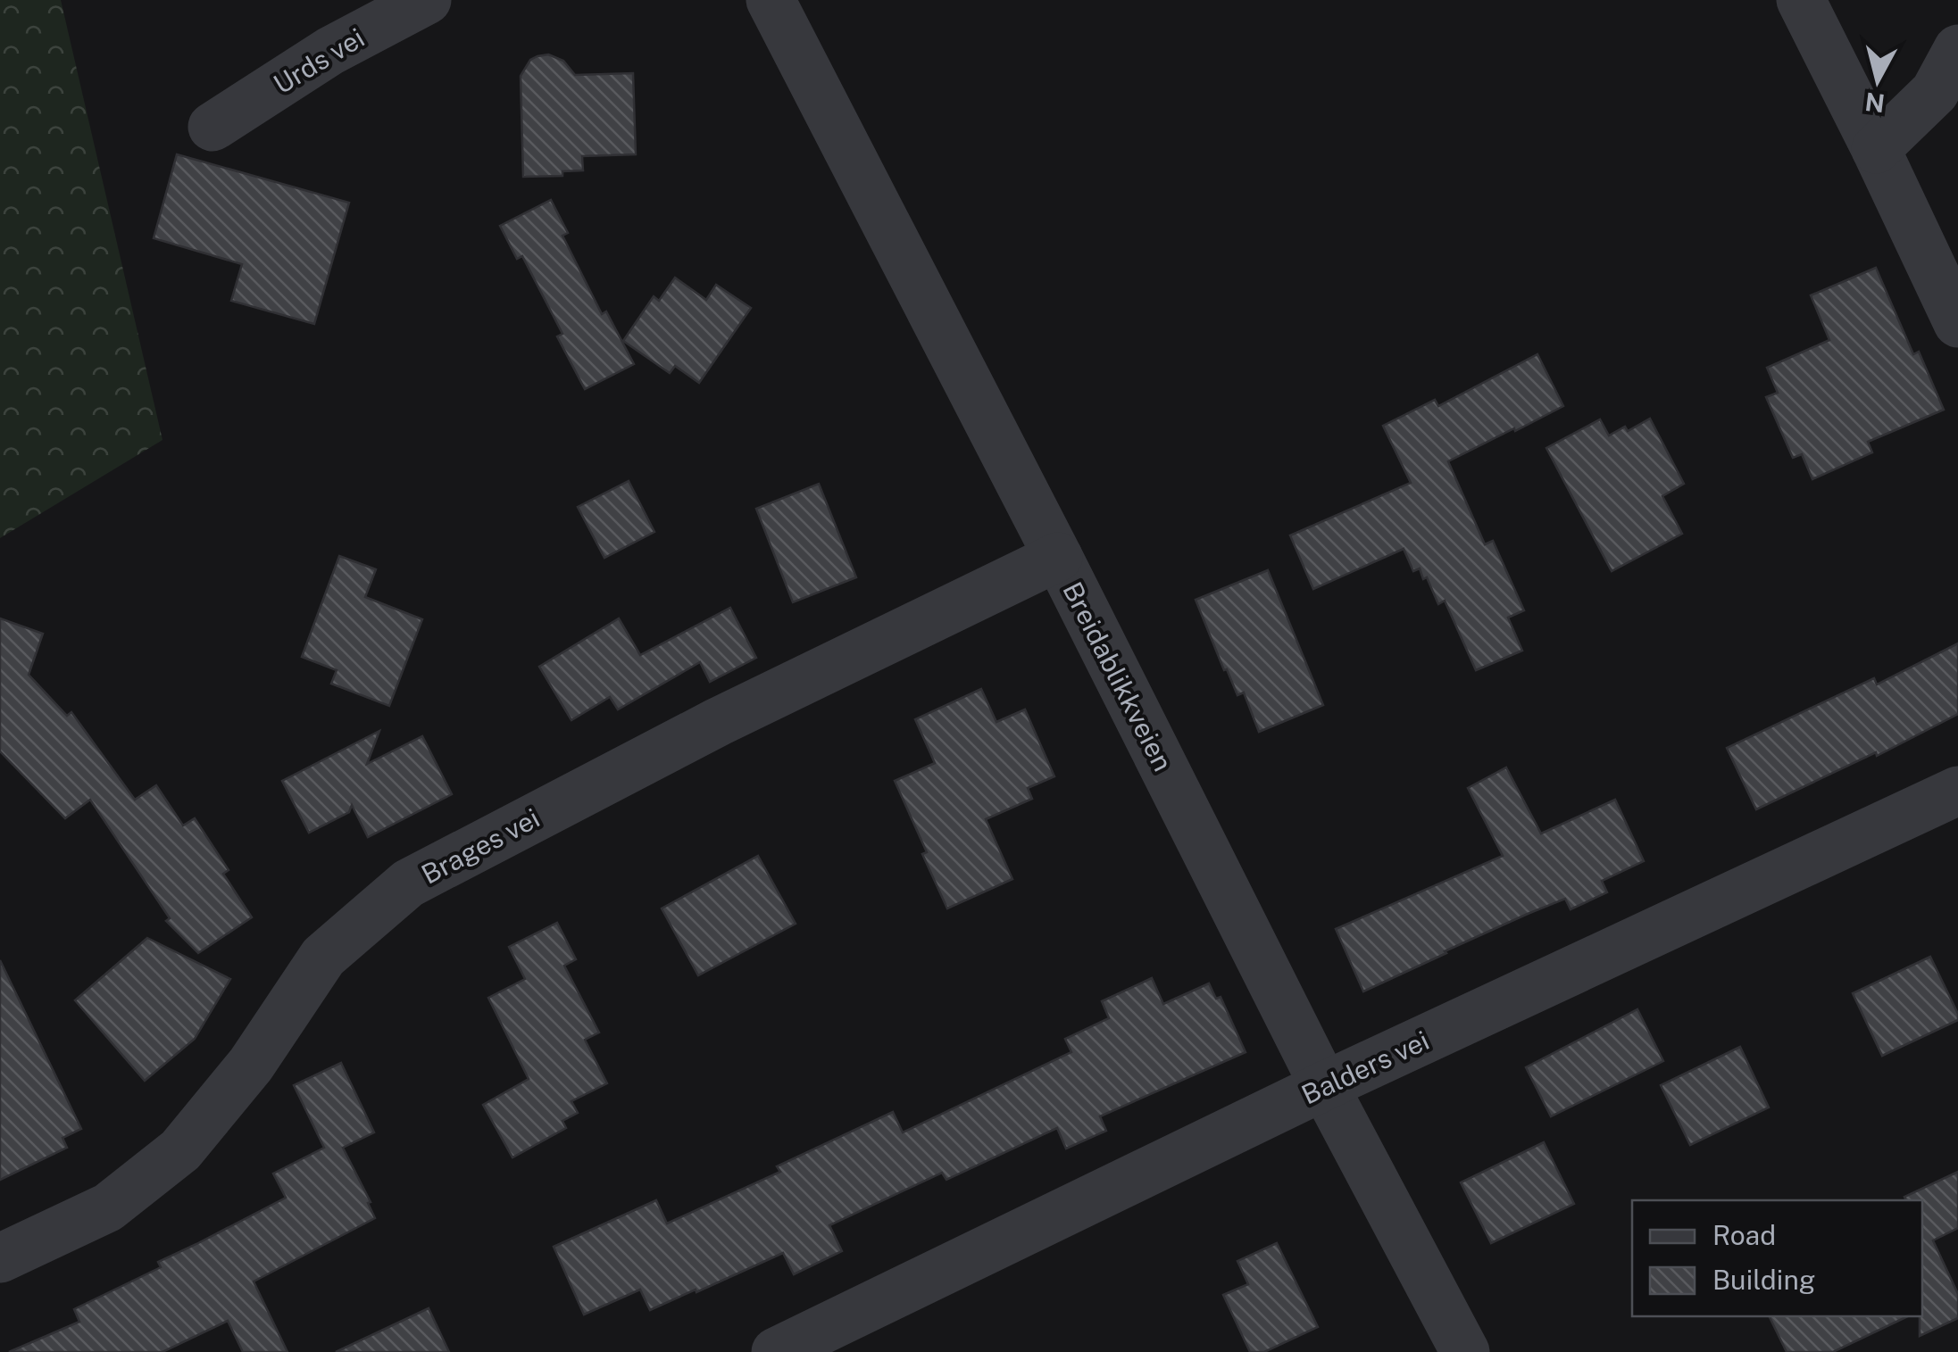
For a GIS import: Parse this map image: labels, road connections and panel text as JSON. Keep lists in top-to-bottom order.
{
  "streets": {
    "street": [
      "Urds vei",
      "Breidablikkveien",
      "Brages vei",
      "Balders vei"
    ]
  },
  "crossings": [
    ["Breidablikkveien", "Brages vei"],
    ["Breidablikkveien", "Balders vei"]
  ],
  "legend": ["Road", "Building"],
  "north": "bottom"
}
